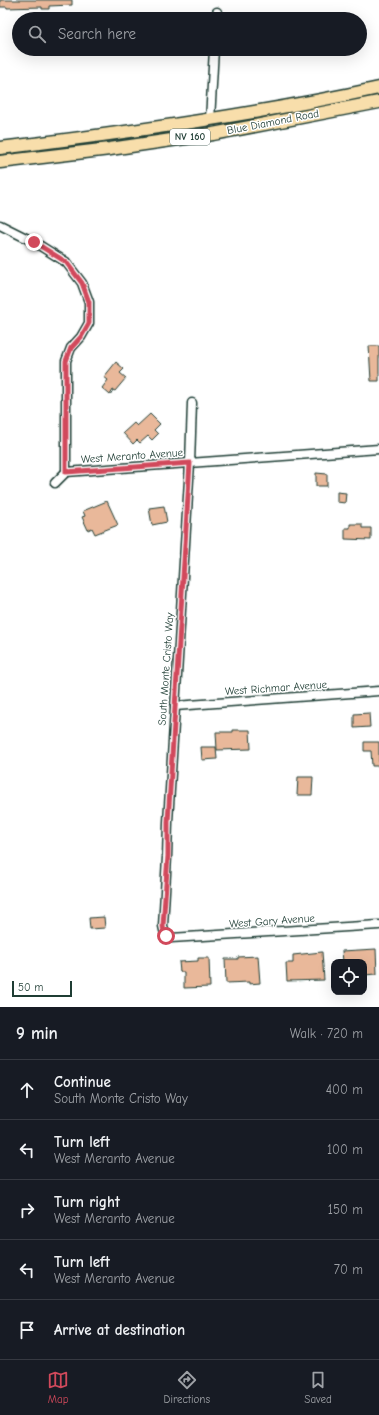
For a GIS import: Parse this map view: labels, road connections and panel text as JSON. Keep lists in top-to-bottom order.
{
  "streets": {
    "highway": ["Blue Diamond Road", "NV 160"],
    "street": [
      "West Meranto Avenue",
      "South Monte Cristo Way",
      "West Richmar Avenue",
      "West Gary Avenue"
    ]
  },
  "crossings": [
    ["West Meranto Avenue", "South Monte Cristo Way"],
    ["South Monte Cristo Way", "West Richmar Avenue"],
    ["South Monte Cristo Way", "West Gary Avenue"]
  ],
  "scale_bar": "50 m",
  "page": {
    "search": "Search here",
    "scale": "50 m",
    "heading": ["9 min", "Walk · 720 m"],
    "list": [
      ["Continue", "South Monte Cristo Way", "400 m"],
      ["Turn left", "West Meranto Avenue", "100 m"],
      ["Turn right", "West Meranto Avenue", "150 m"],
      ["Turn left", "West Meranto Avenue", "70 m"],
      "Arrive at destination"
    ],
    "nav": ["Map", "Directions", "Saved"]
  }
}
